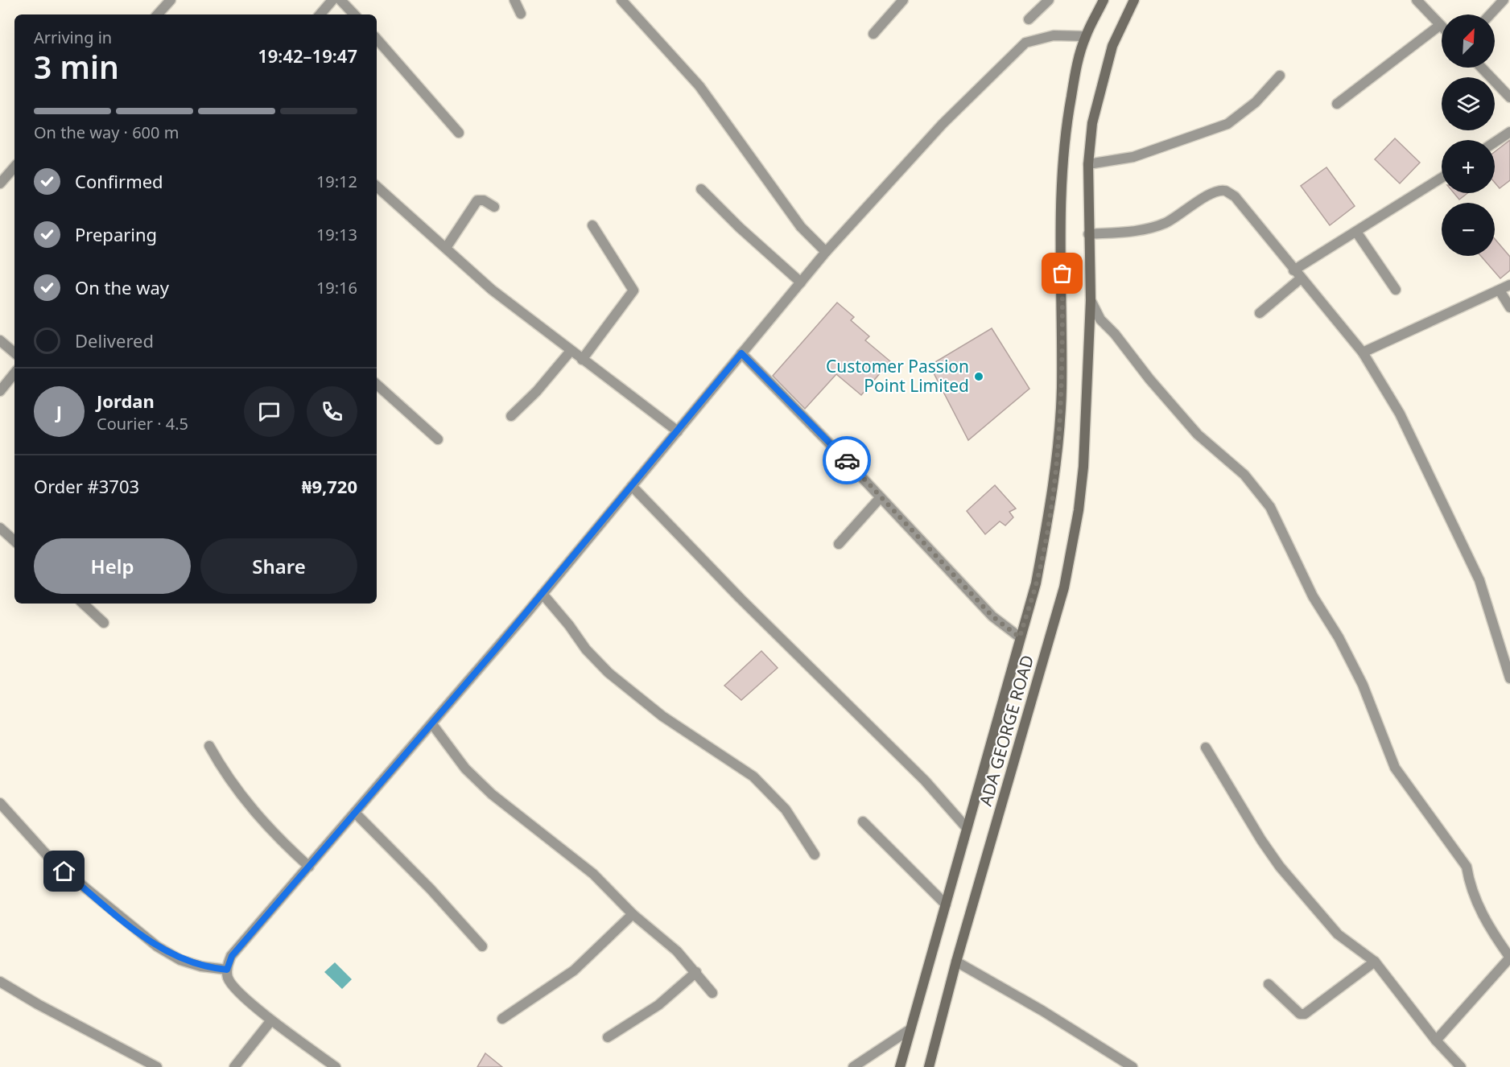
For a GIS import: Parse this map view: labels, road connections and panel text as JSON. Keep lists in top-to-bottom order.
{
  "streets": {
    "main road": ["ADA GEORGE ROAD"]
  },
  "places": ["Customer Passion Point Limited"],
  "north": "top right",
  "page": {
    "map_buttons": ["+", "−"],
    "heading": ["3 min", "Arriving in", "19:42–19:47"],
    "panel": [
      "Jordan",
      "Courier · 4.5",
      "Order #3703",
      "₦9,720"
    ],
    "bar": "On the way · 600 m",
    "list": [
      ["Confirmed", "19:12"],
      ["Preparing", "19:13"],
      ["On the way", "19:16"],
      "Delivered"
    ],
    "round": "J",
    "buttons": ["Help", "Share"]
  }
}
